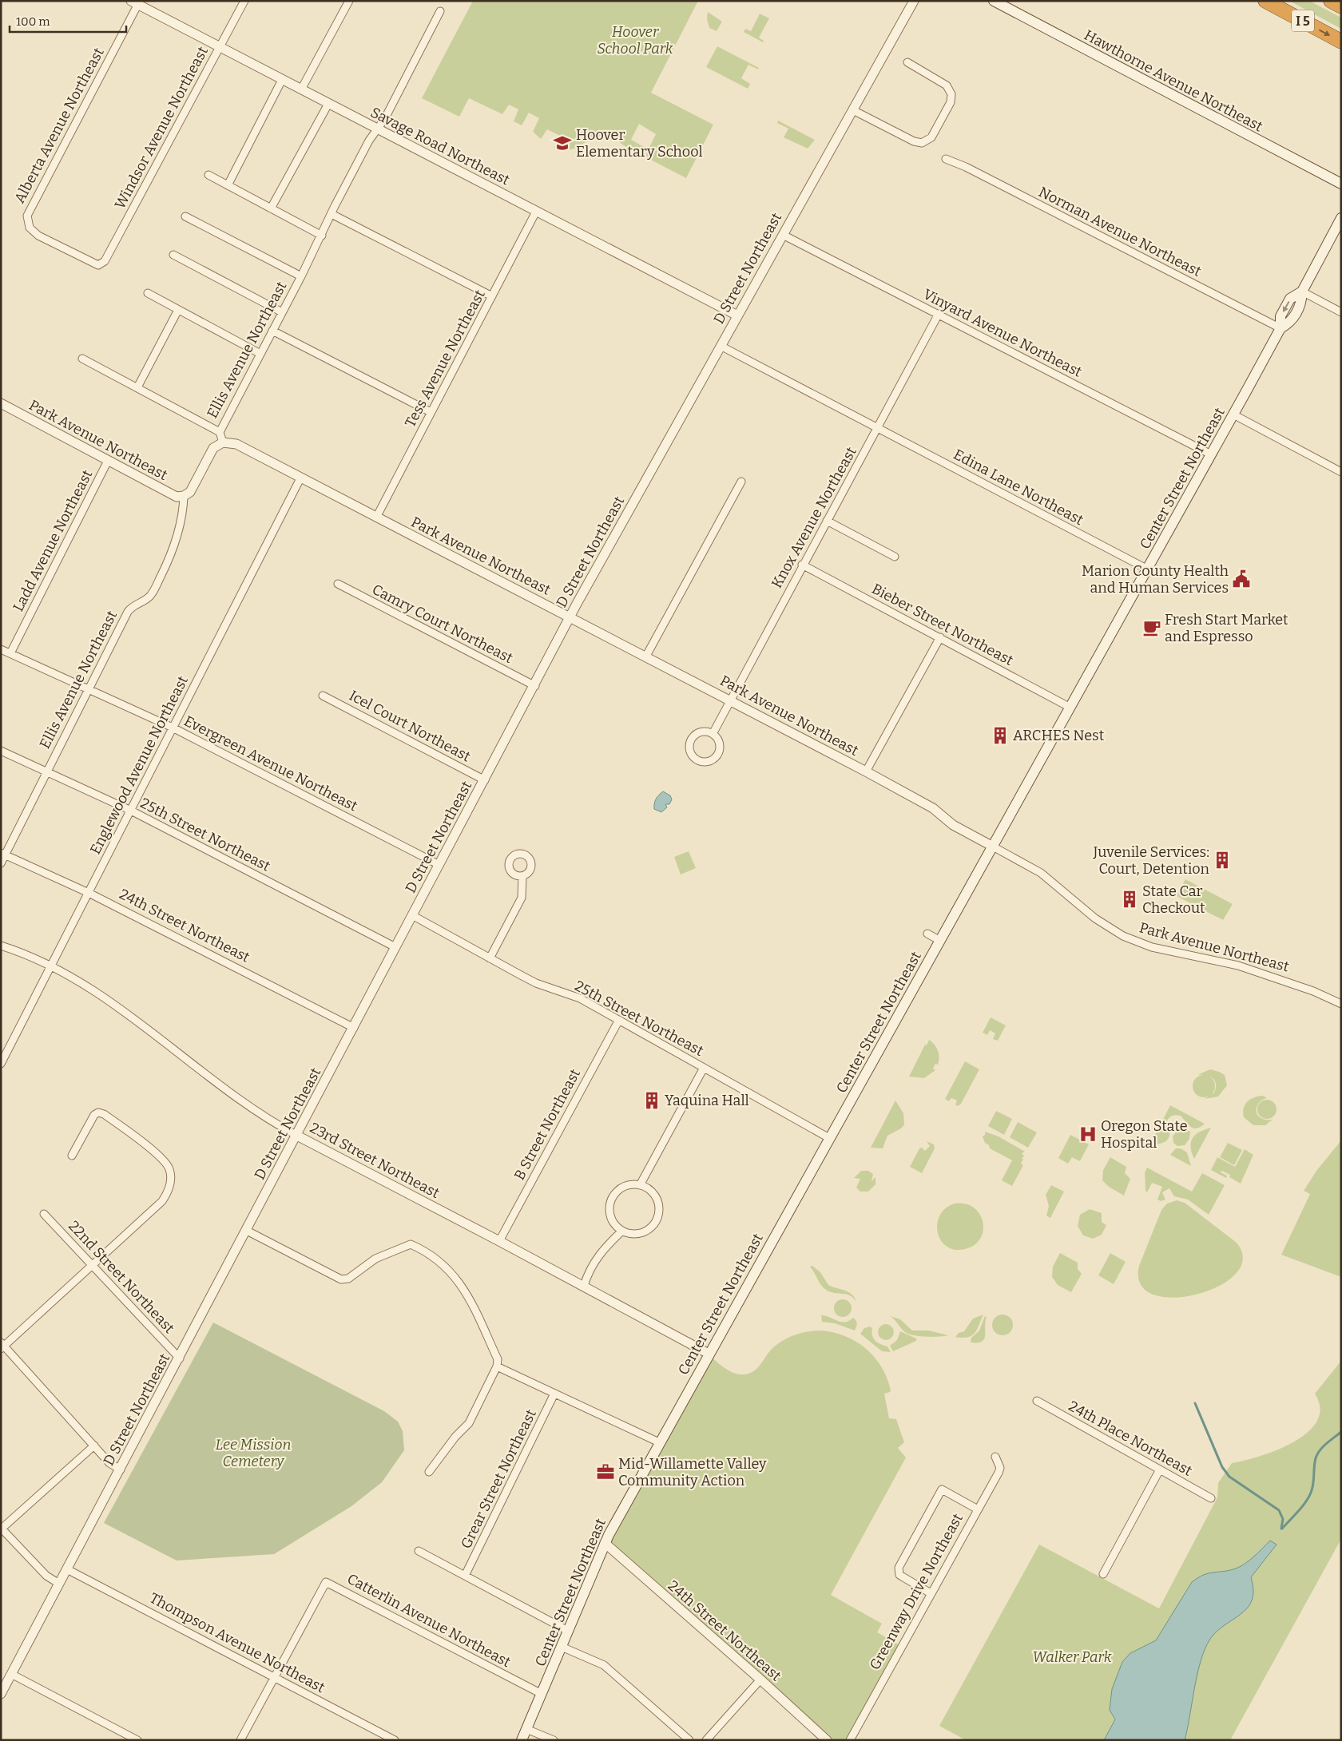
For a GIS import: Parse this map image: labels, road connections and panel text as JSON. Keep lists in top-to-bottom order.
{
  "streets": {
    "highway": ["I 5"],
    "main road": ["Hawthorne Avenue Northeast", "Center Street Northeast"],
    "street": [
      "Alberta Avenue Northeast",
      "Windsor Avenue Northeast",
      "Savage Road Northeast",
      "Norman Avenue Northeast",
      "D Street Northeast",
      "Vinyard Avenue Northeast",
      "Ellis Avenue Northeast",
      "Tess Avenue Northeast",
      "Park Avenue Northeast",
      "Edina Lane Northeast",
      "Knox Avenue Northeast",
      "Ladd Avenue Northeast",
      "Camry Court Northeast",
      "Bieber Street Northeast",
      "Icel Court Northeast",
      "Evergreen Avenue Northeast",
      "Englewood Avenue Northeast",
      "25th Street Northeast",
      "24th Street Northeast",
      "B Street Northeast",
      "23rd Street Northeast",
      "22nd Street Northeast",
      "24th Place Northeast",
      "Grear Street Northeast",
      "Greenway Drive Northeast",
      "Catterlin Avenue Northeast",
      "Thompson Avenue Northeast"
    ]
  },
  "crossings": [
    ["Alberta Avenue Northeast", "Windsor Avenue Northeast"],
    ["Alberta Avenue Northeast", "Savage Road Northeast"],
    ["Windsor Avenue Northeast", "Savage Road Northeast"],
    ["Savage Road Northeast", "D Street Northeast"],
    ["Savage Road Northeast", "Ellis Avenue Northeast"],
    ["Savage Road Northeast", "Tess Avenue Northeast"],
    ["Norman Avenue Northeast", "Center Street Northeast"],
    ["D Street Northeast", "Vinyard Avenue Northeast"],
    ["D Street Northeast", "Park Avenue Northeast"],
    ["D Street Northeast", "Edina Lane Northeast"],
    ["D Street Northeast", "Camry Court Northeast"],
    ["D Street Northeast", "Icel Court Northeast"],
    ["D Street Northeast", "Evergreen Avenue Northeast"],
    ["D Street Northeast", "25th Street Northeast"],
    ["D Street Northeast", "24th Street Northeast"],
    ["D Street Northeast", "23rd Street Northeast"],
    ["D Street Northeast", "22nd Street Northeast"],
    ["D Street Northeast", "Thompson Avenue Northeast"],
    ["Vinyard Avenue Northeast", "Center Street Northeast"],
    ["Vinyard Avenue Northeast", "Knox Avenue Northeast"],
    ["Ellis Avenue Northeast", "Park Avenue Northeast"],
    ["Ellis Avenue Northeast", "Evergreen Avenue Northeast"],
    ["Ellis Avenue Northeast", "25th Street Northeast"],
    ["Ellis Avenue Northeast", "24th Street Northeast"],
    ["Tess Avenue Northeast", "Park Avenue Northeast"],
    ["Park Avenue Northeast", "Center Street Northeast"],
    ["Park Avenue Northeast", "Knox Avenue Northeast"],
    ["Park Avenue Northeast", "Ladd Avenue Northeast"],
    ["Park Avenue Northeast", "Englewood Avenue Northeast"],
    ["Center Street Northeast", "Edina Lane Northeast"],
    ["Center Street Northeast", "Bieber Street Northeast"],
    ["Center Street Northeast", "25th Street Northeast"],
    ["Center Street Northeast", "24th Street Northeast"],
    ["Center Street Northeast", "23rd Street Northeast"],
    ["Center Street Northeast", "Catterlin Avenue Northeast"],
    ["Edina Lane Northeast", "Knox Avenue Northeast"],
    ["Knox Avenue Northeast", "Bieber Street Northeast"],
    ["Ladd Avenue Northeast", "Evergreen Avenue Northeast"],
    ["Evergreen Avenue Northeast", "Englewood Avenue Northeast"],
    ["Englewood Avenue Northeast", "25th Street Northeast"],
    ["Englewood Avenue Northeast", "24th Street Northeast"],
    ["Englewood Avenue Northeast", "23rd Street Northeast"],
    ["25th Street Northeast", "B Street Northeast"],
    ["B Street Northeast", "23rd Street Northeast"],
    ["Catterlin Avenue Northeast", "Thompson Avenue Northeast"]
  ],
  "parks": ["Hoover School Park", "Lee Mission Cemetery", "Walker Park"],
  "places": {
    "school or university": ["Hoover Elementary School"],
    "public building": ["Marion County Health and Human Services"],
    "cafe": ["Fresh Start Market and Espresso"],
    "building": [
      "ARCHES Nest",
      "Juvenile Services: Court, Detention",
      "State Car Checkout",
      "Yaquina Hall"
    ],
    "hospital": ["Oregon State Hospital"],
    "office": ["Mid-Willamette Valley Community Action"]
  },
  "scale_bar": "100 m"
}
